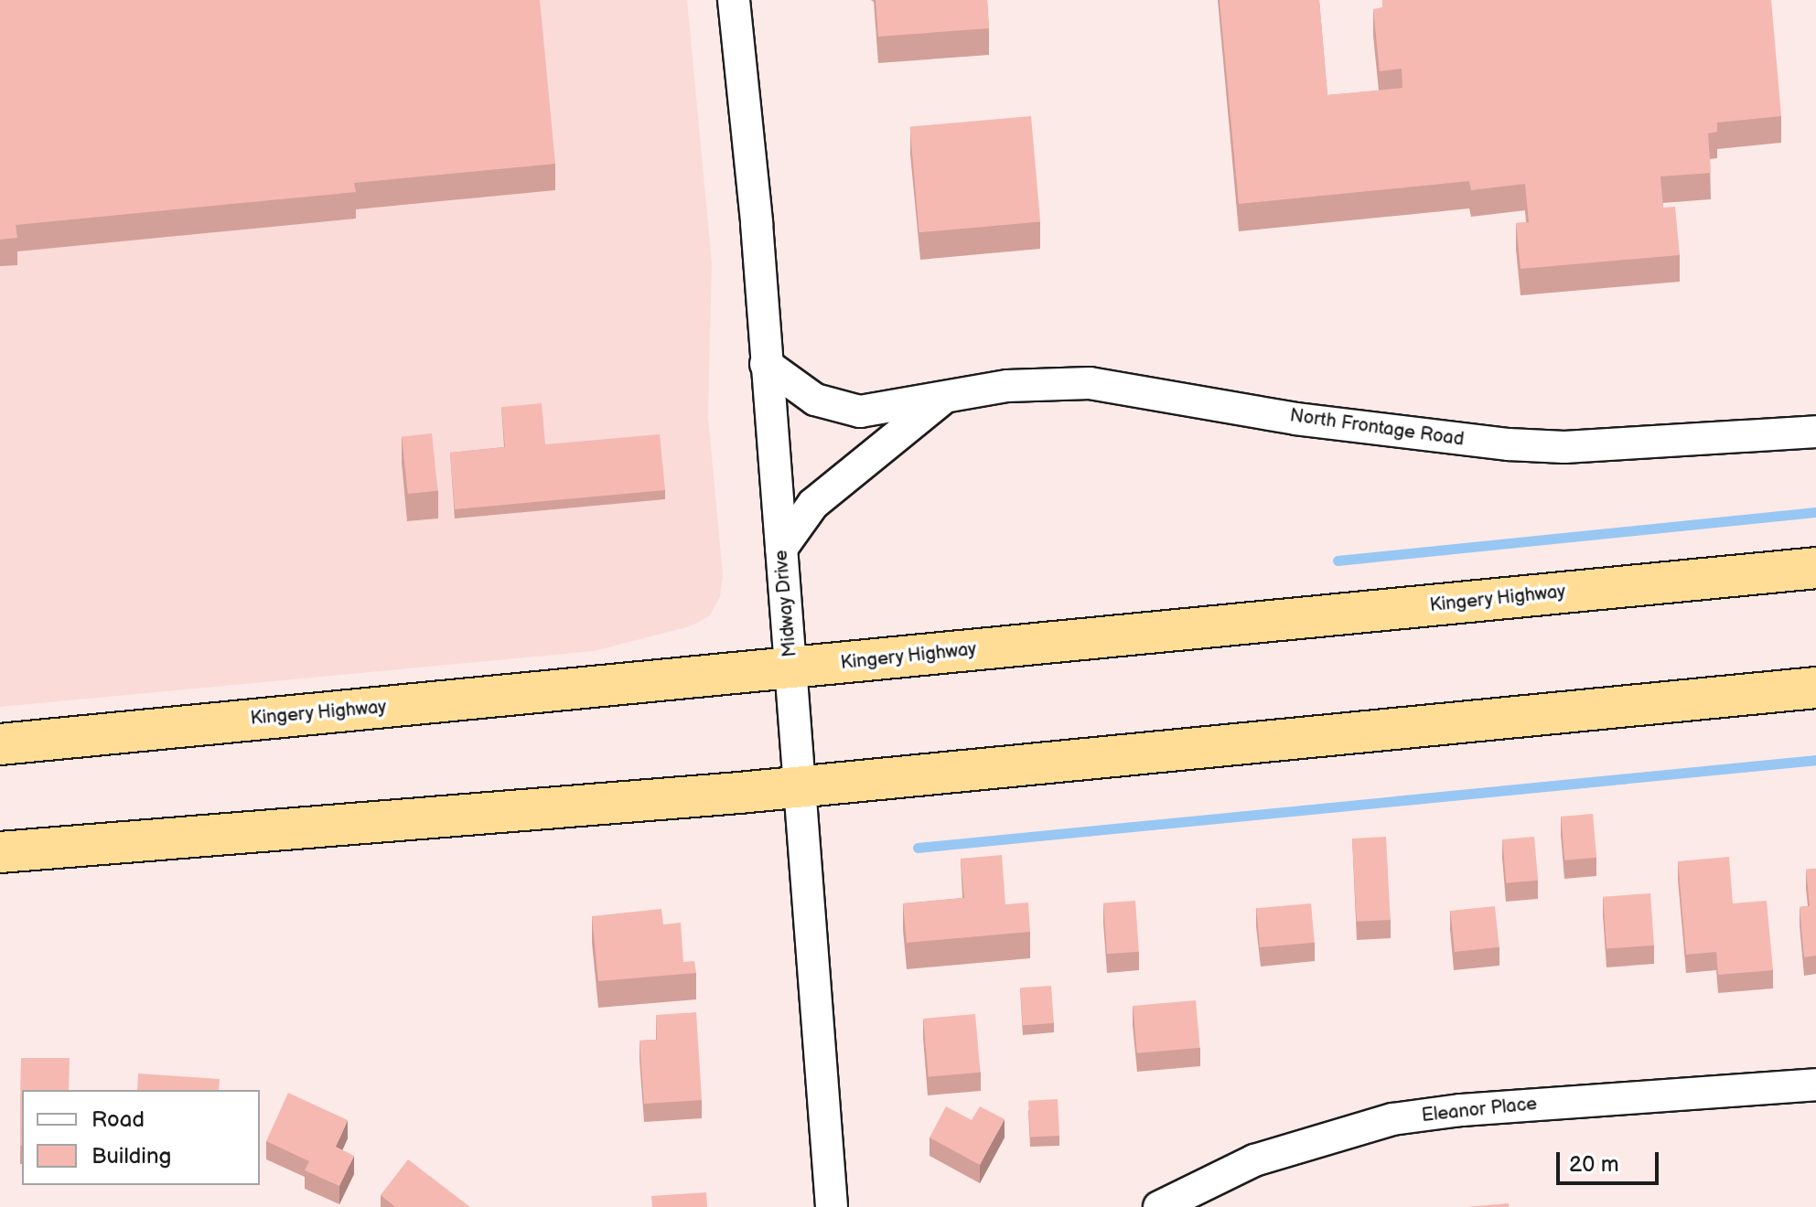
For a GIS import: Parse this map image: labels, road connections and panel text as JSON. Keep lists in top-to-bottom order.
{
  "streets": {
    "highway": ["Kingery Highway"],
    "street": ["North Frontage Road", "Midway Drive", "Eleanor Place"]
  },
  "crossings": [
    ["North Frontage Road", "Midway Drive"],
    ["Kingery Highway", "Midway Drive"]
  ],
  "legend": ["Road", "Building"],
  "scale_bar": "20 m"
}
